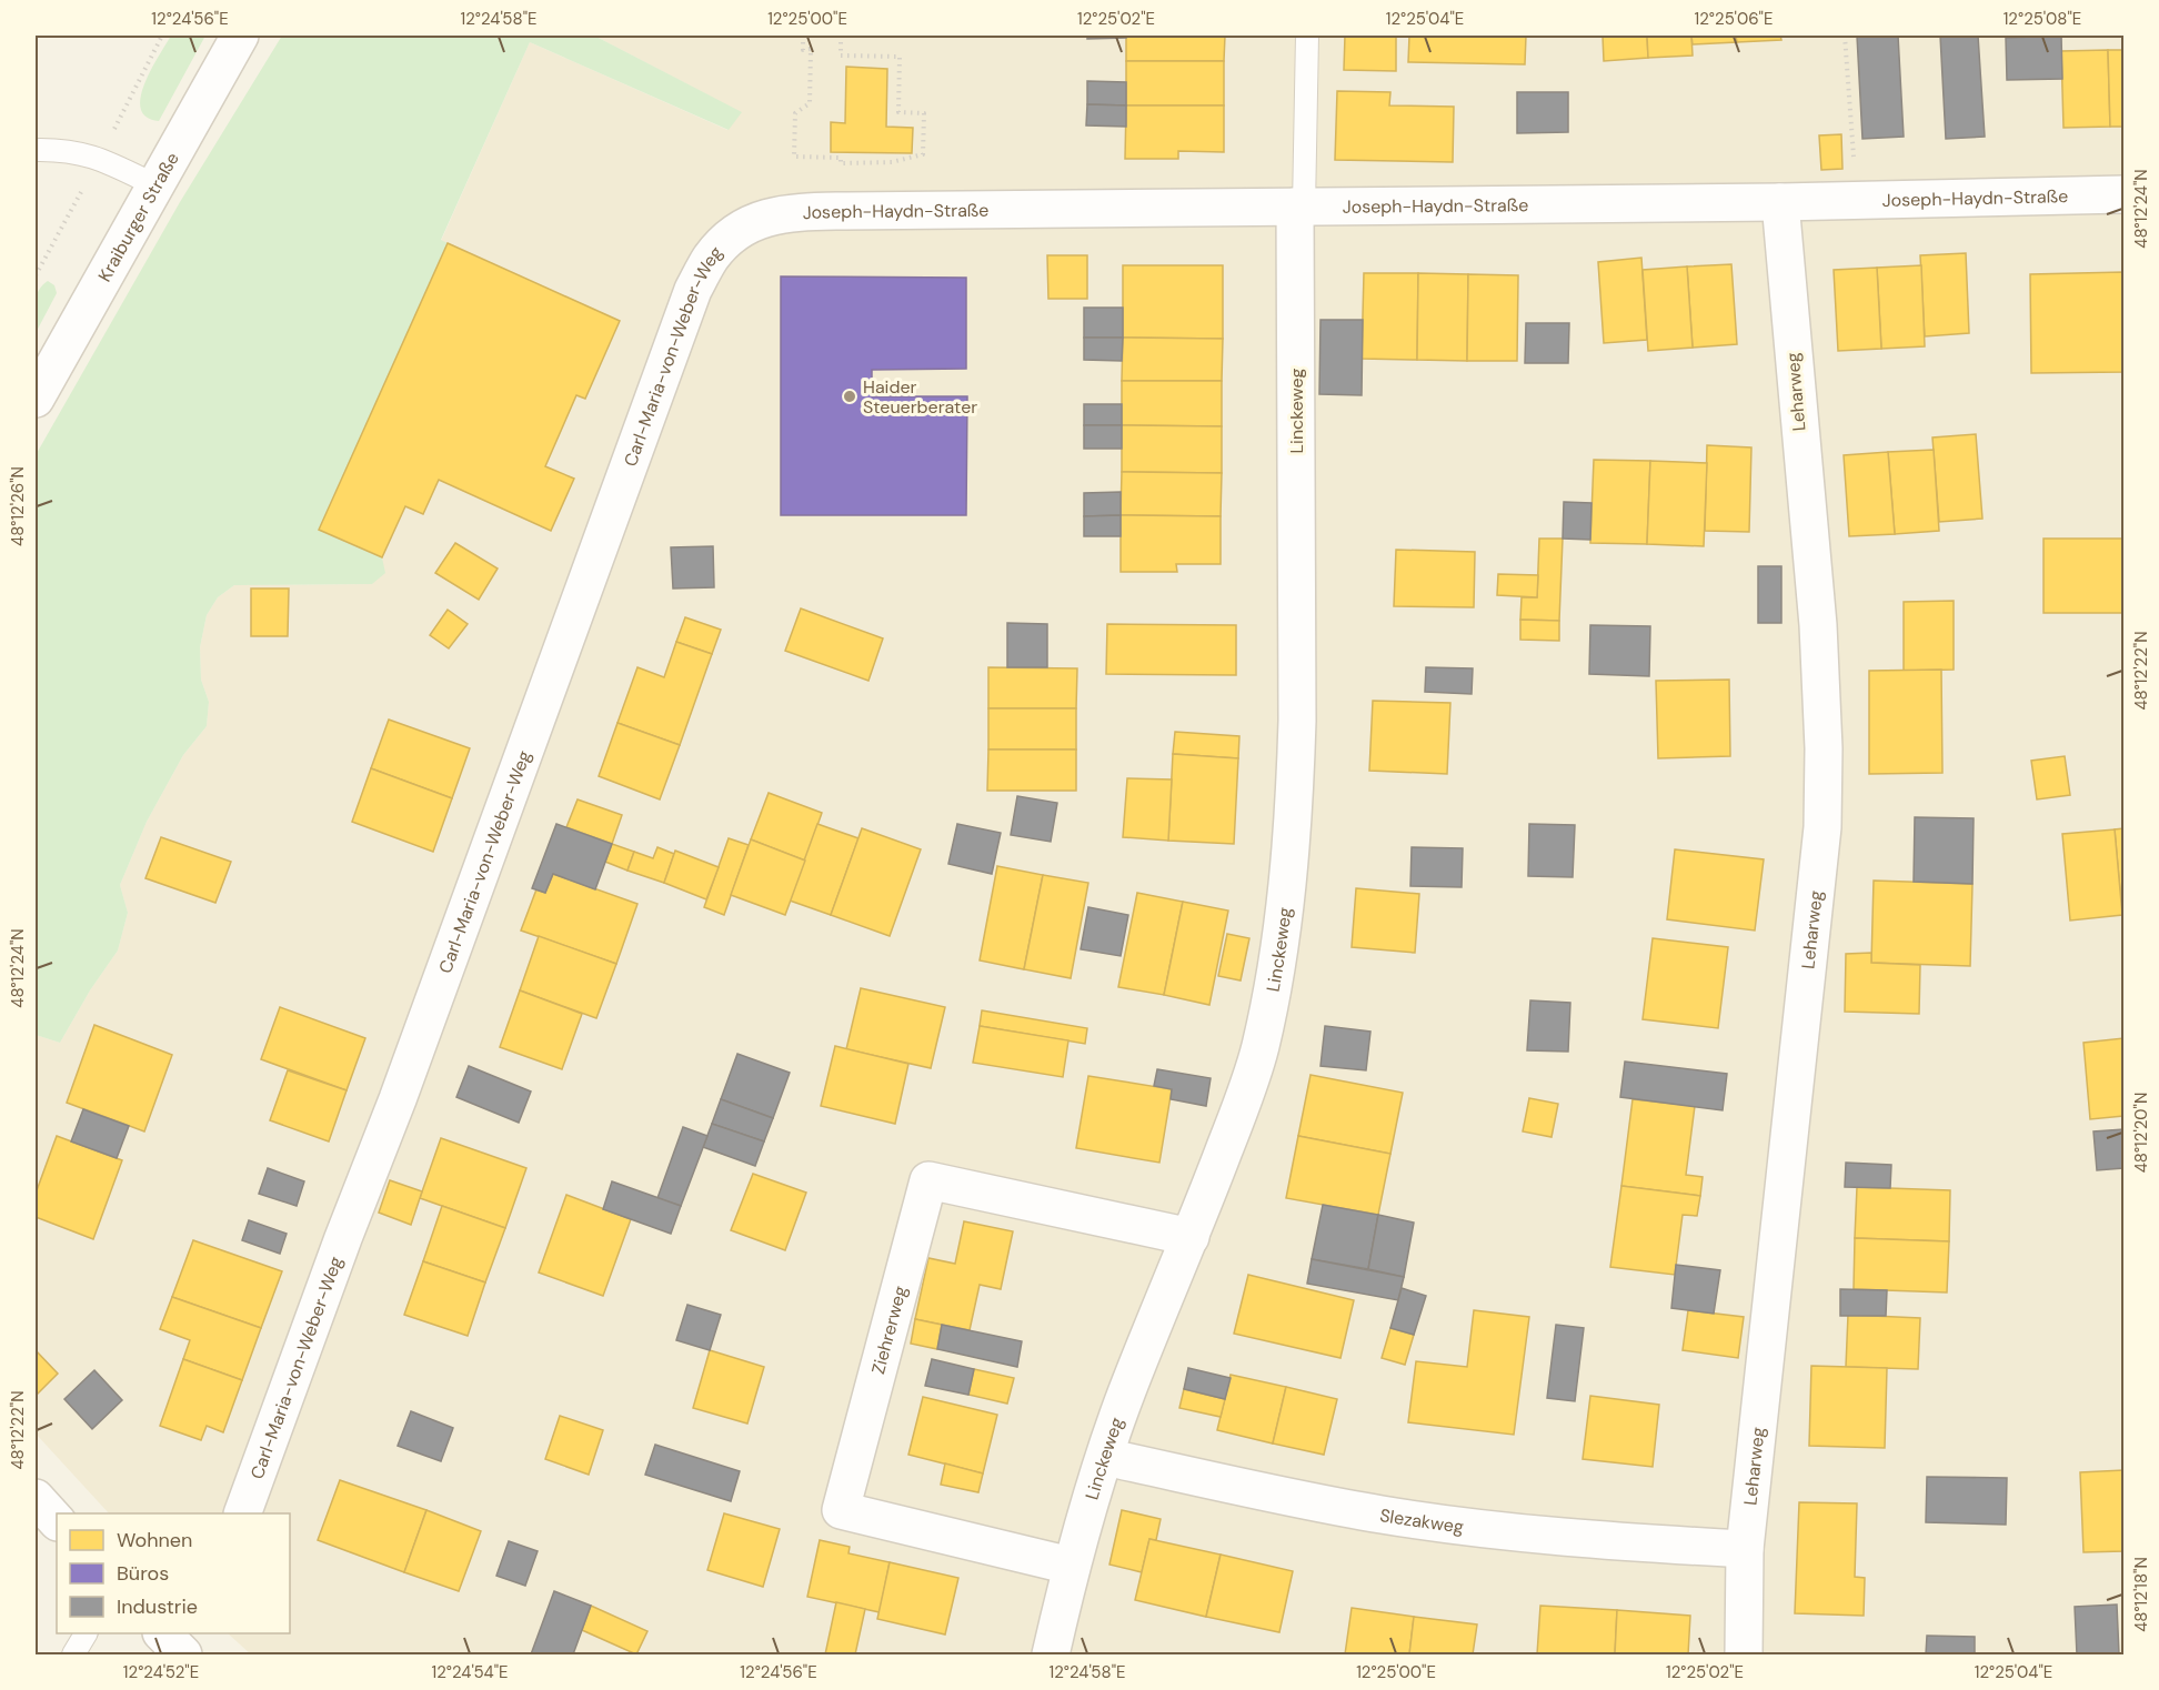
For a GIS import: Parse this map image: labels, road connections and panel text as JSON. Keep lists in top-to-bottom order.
{
  "streets": {
    "street": [
      "Joseph-Haydn-Straße",
      "Kraiburger Straße",
      "Carl-Maria-von-Weber-Weg",
      "Leharweg",
      "Linckeweg",
      "Ziehrerweg",
      "Slezakweg"
    ]
  },
  "crossings": [
    ["Joseph-Haydn-Straße", "Carl-Maria-von-Weber-Weg"],
    ["Joseph-Haydn-Straße", "Leharweg"],
    ["Joseph-Haydn-Straße", "Linckeweg"],
    ["Leharweg", "Slezakweg"],
    ["Linckeweg", "Ziehrerweg"],
    ["Linckeweg", "Slezakweg"]
  ],
  "places": ["Haider Steuerberater"],
  "legend": ["Wohnen", "Büros", "Industrie"],
  "coordinates": [
    "12°24'56\"E",
    "12°24'58\"E",
    "12°25'00\"E",
    "12°25'02\"E",
    "12°25'04\"E",
    "12°25'06\"E",
    "12°25'08\"E",
    "48°12'24\"N",
    "48°12'26\"N",
    "48°12'22\"N",
    "48°12'20\"N",
    "48°12'18\"N",
    "12°24'52\"E",
    "12°24'54\"E"
  ]
}
